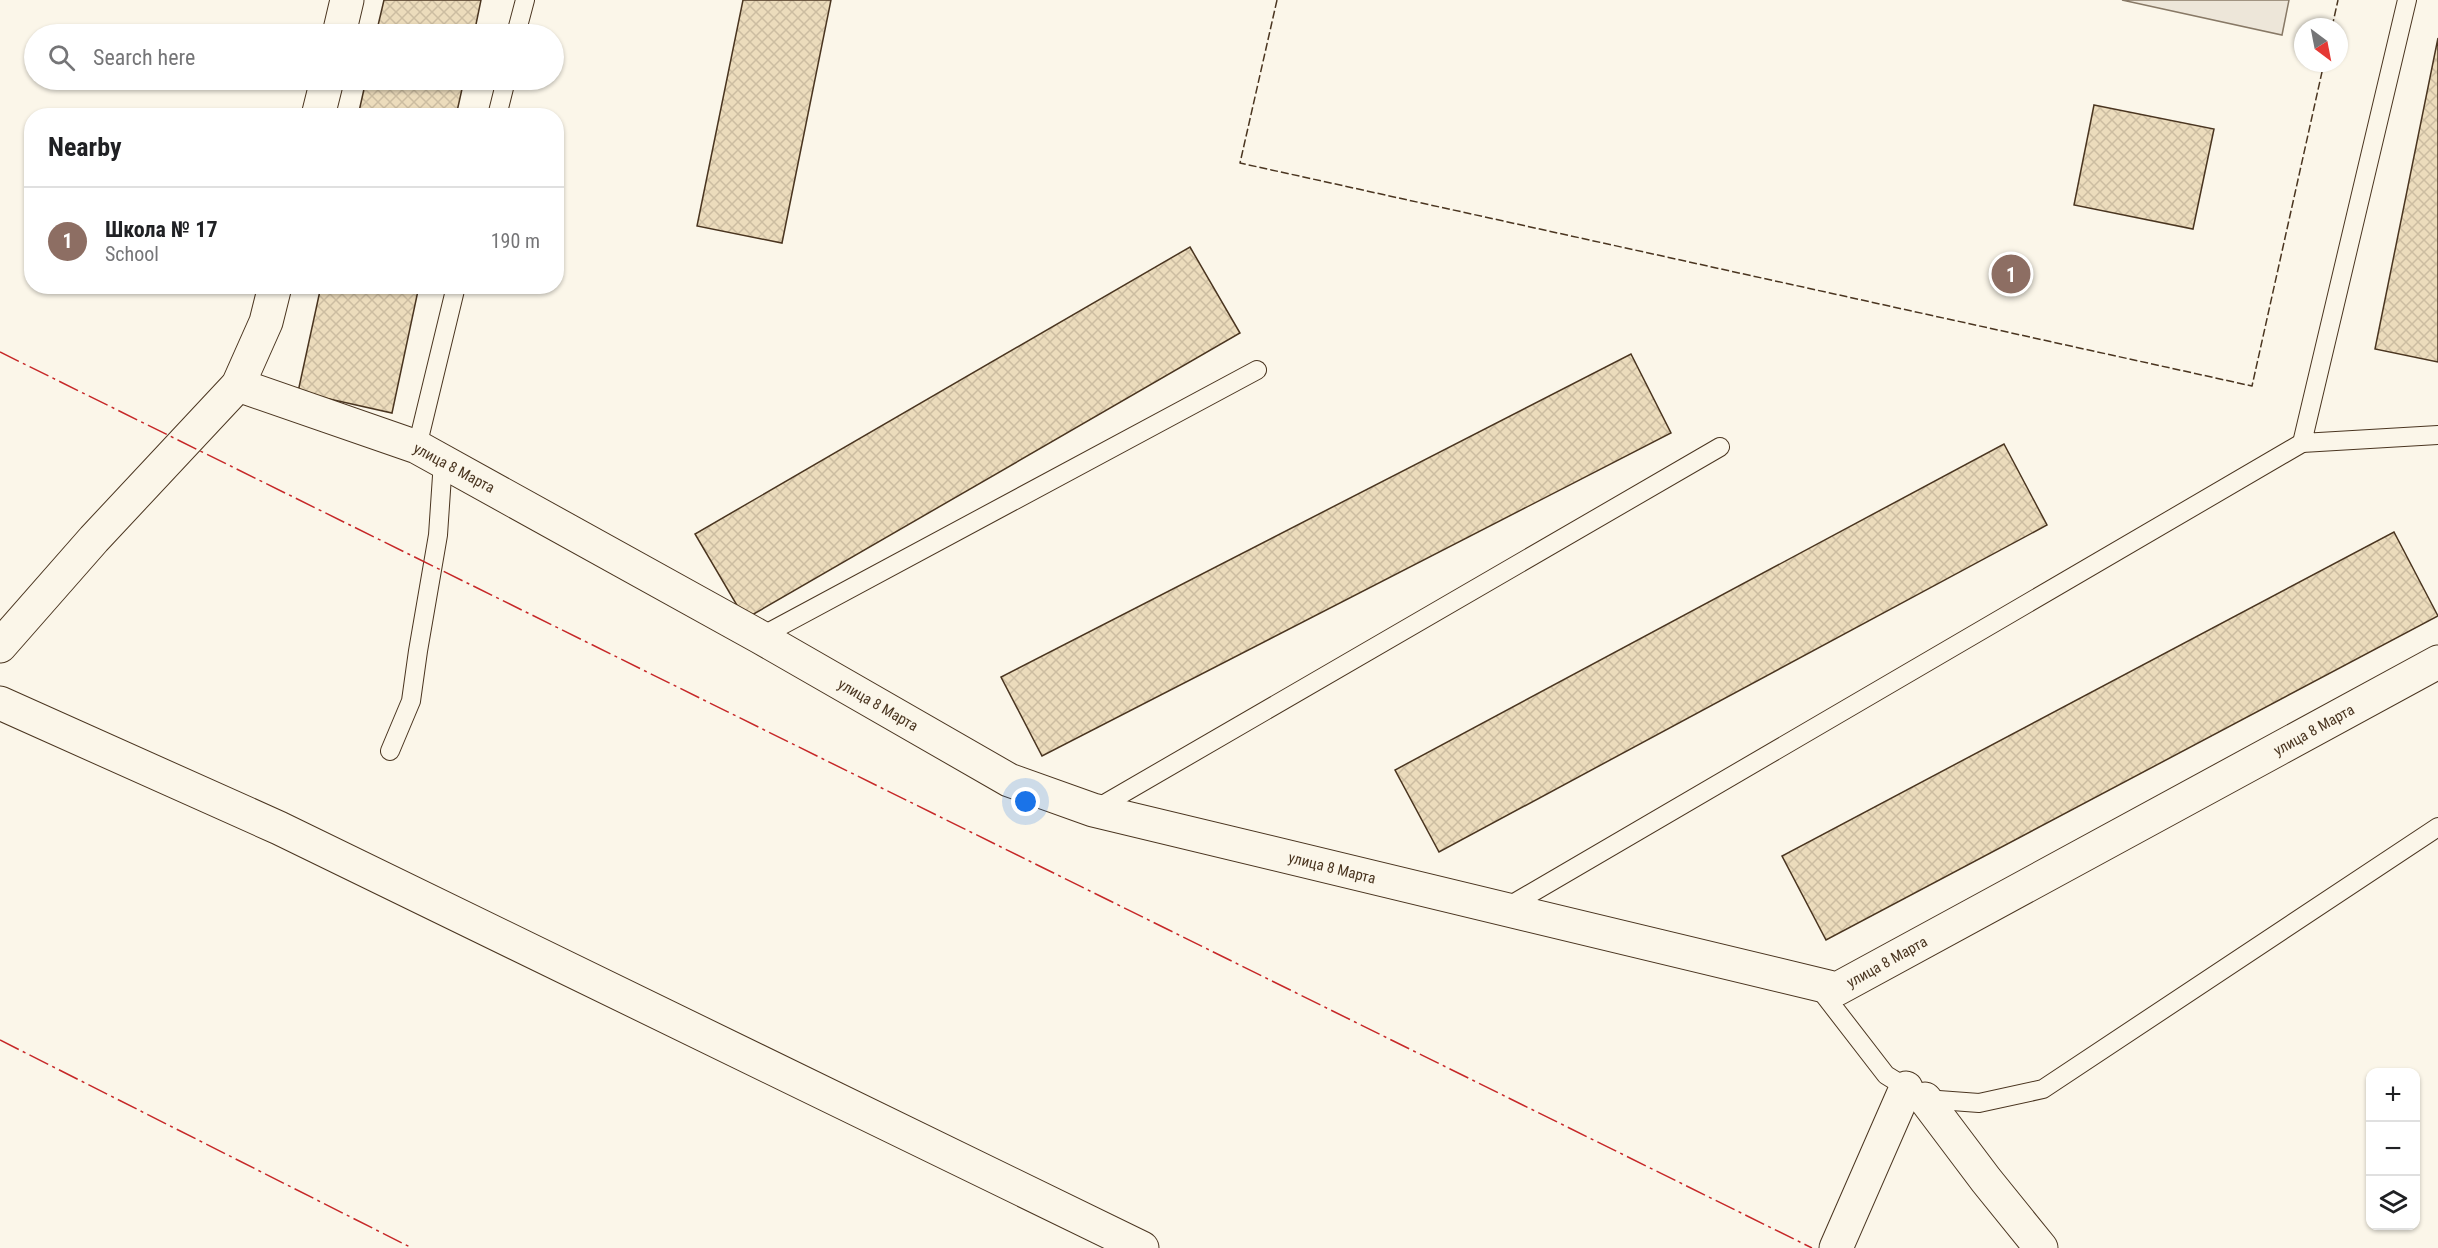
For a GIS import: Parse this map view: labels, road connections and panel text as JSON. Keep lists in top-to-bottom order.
{
  "streets": {
    "street": ["улица 8 Марта"]
  },
  "north": "bottom right",
  "page": {
    "search": "Search here",
    "heading": "Nearby",
    "list": [
      {
        "mark": "1",
        "name": "Школа № 17",
        "note": "School",
        "value": "190 m"
      }
    ],
    "pins": "1",
    "map_buttons": ["+", "−"]
  }
}
